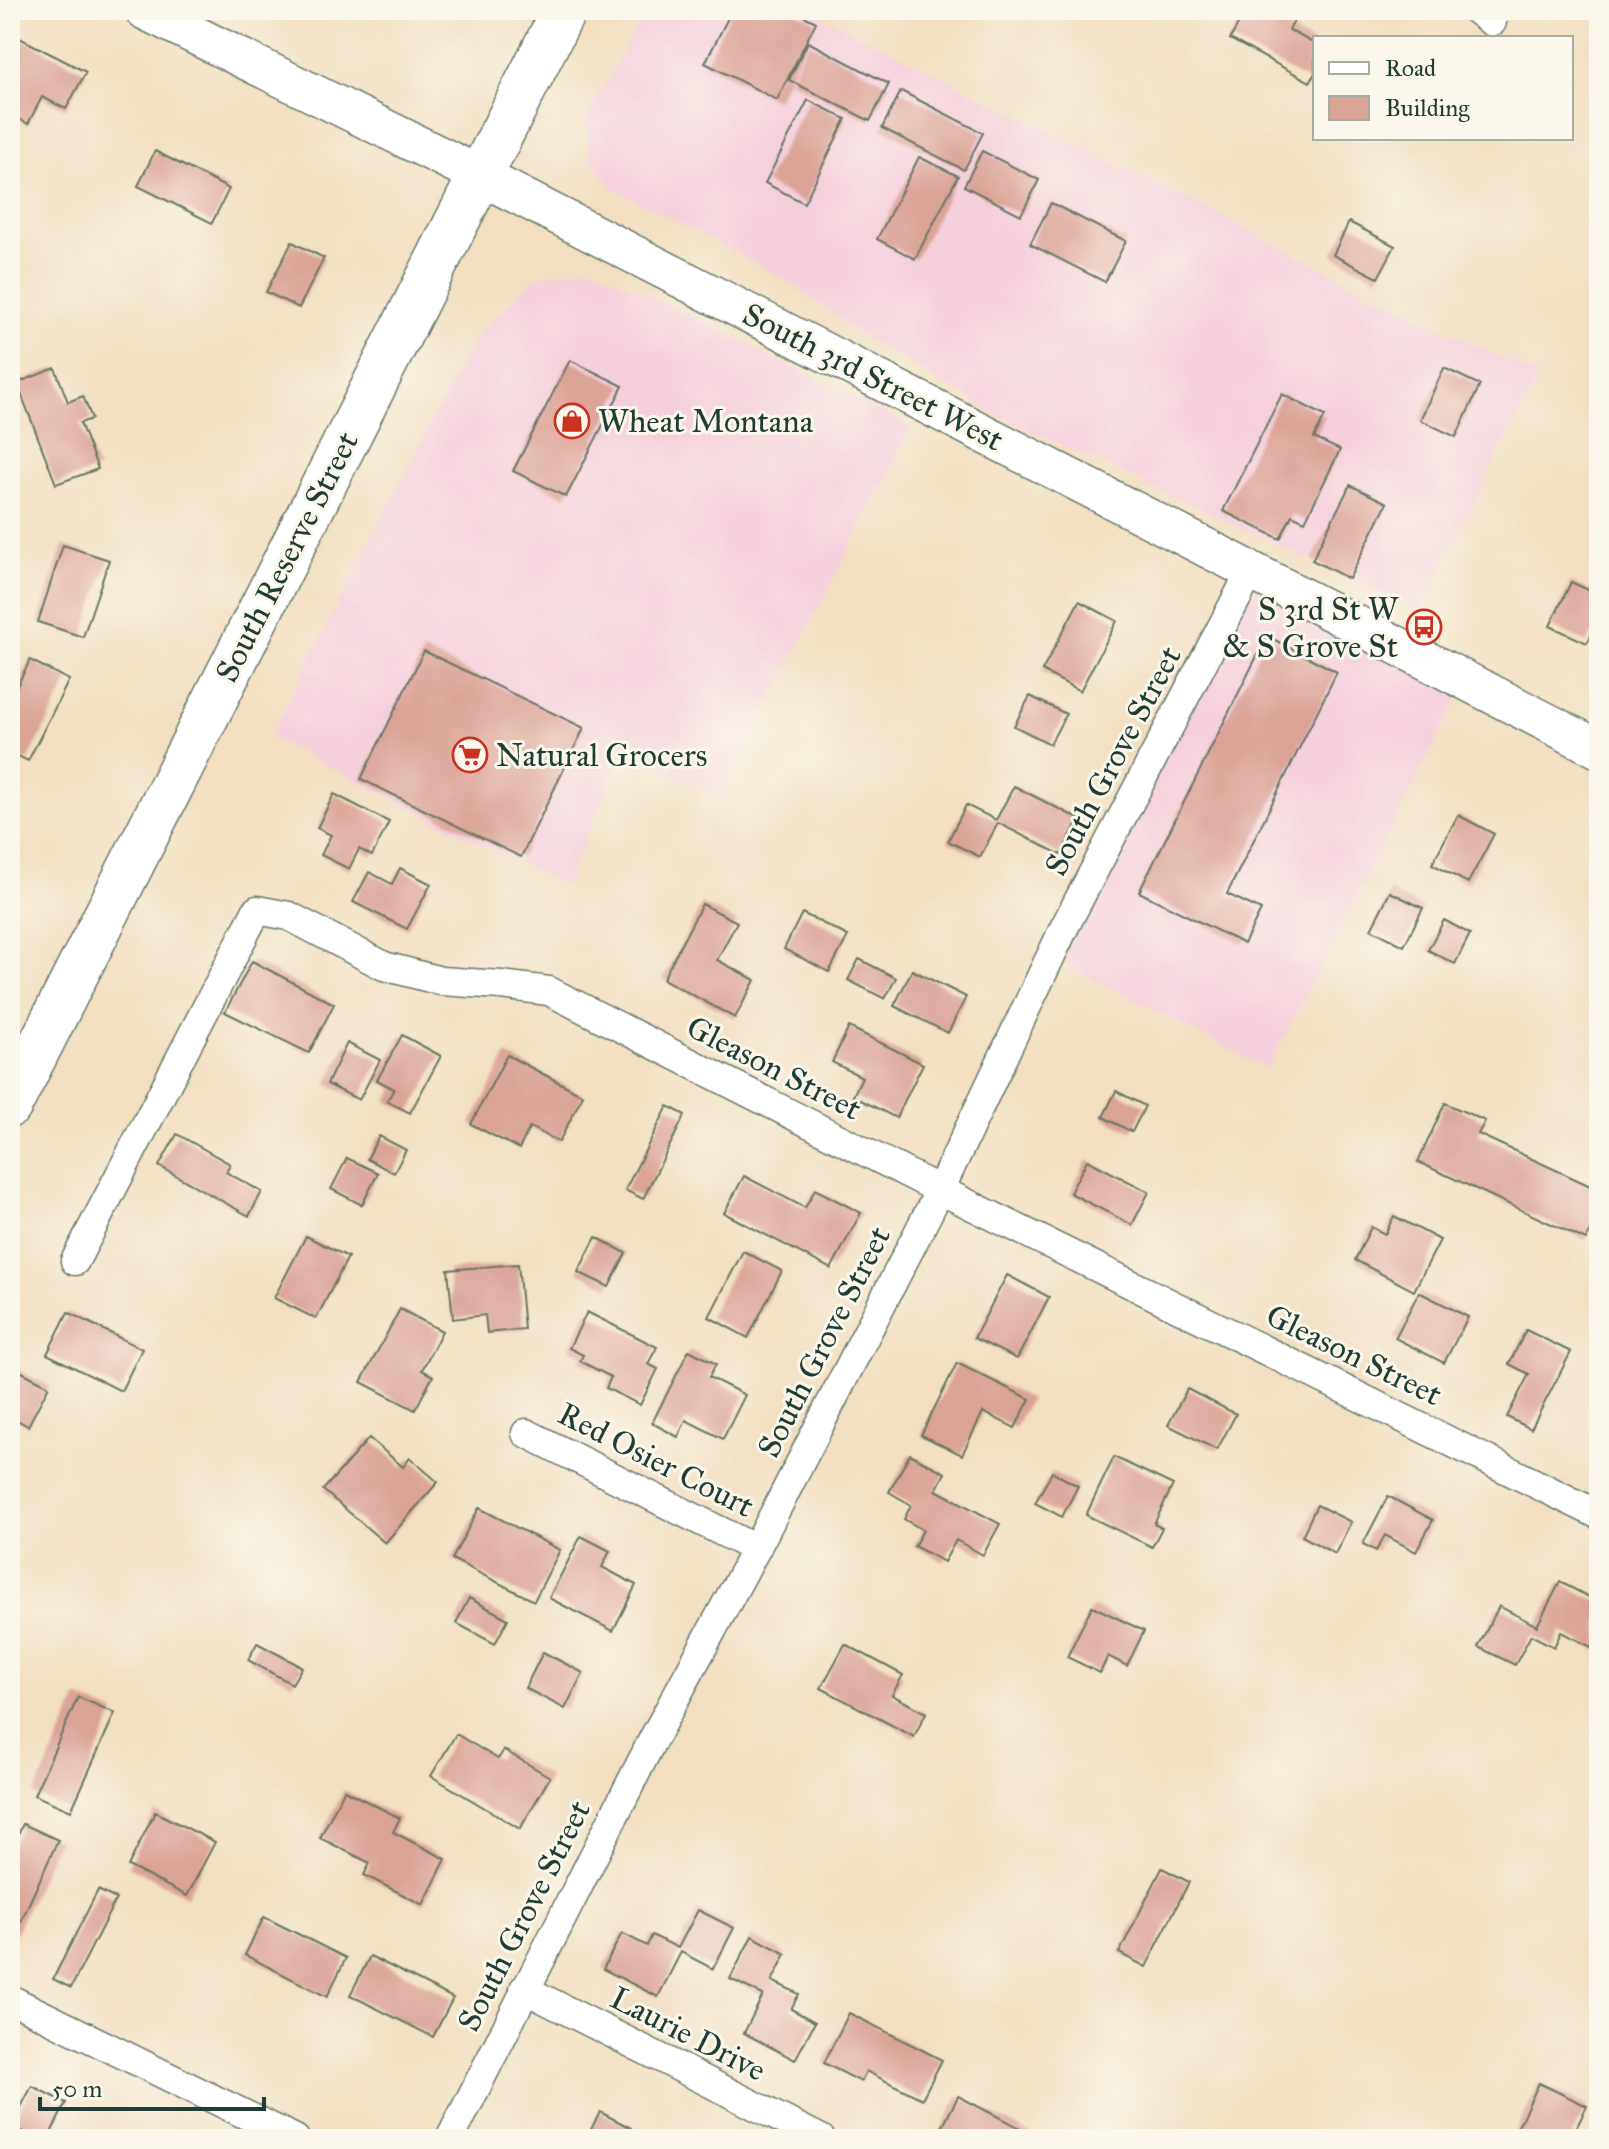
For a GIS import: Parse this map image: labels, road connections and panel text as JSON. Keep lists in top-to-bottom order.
{
  "streets": {
    "highway": ["South Reserve Street"],
    "street": [
      "South 3rd Street West",
      "South Grove Street",
      "Gleason Street",
      "Red Osier Court",
      "Laurie Drive"
    ]
  },
  "crossings": [
    ["South 3rd Street West", "South Reserve Street"],
    ["South 3rd Street West", "South Grove Street"],
    ["South Grove Street", "Gleason Street"],
    ["South Grove Street", "Red Osier Court"],
    ["South Grove Street", "Laurie Drive"]
  ],
  "places": {
    "shop": ["Wheat Montana"],
    "bus stop": ["S 3rd St W & S Grove St"],
    "supermarket": ["Natural Grocers"]
  },
  "legend": ["Road", "Building"],
  "scale_bar": "50 m"
}
